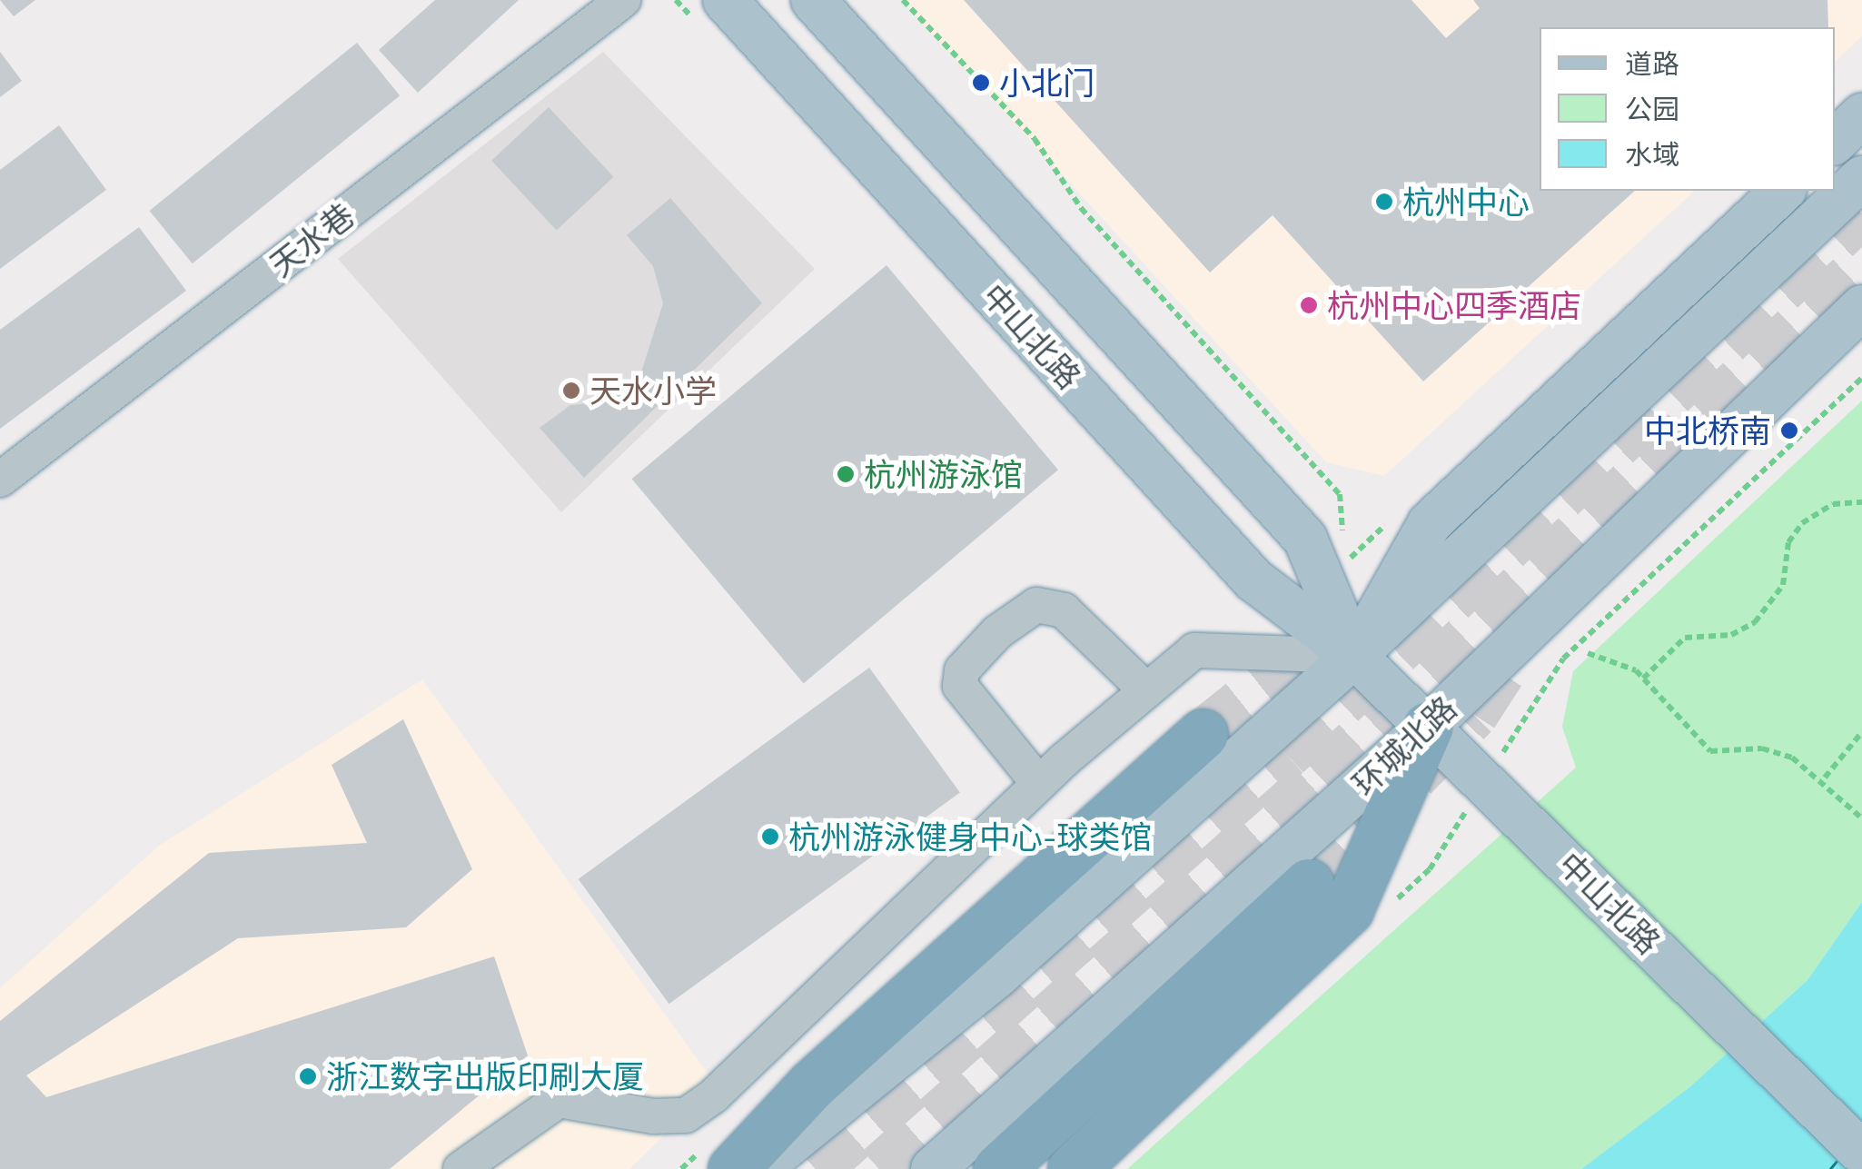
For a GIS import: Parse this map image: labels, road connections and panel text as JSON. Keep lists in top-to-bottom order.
{
  "streets": {
    "main road": ["中山北路", "环城北路"],
    "street": ["天水巷"]
  },
  "crossings": [
    ["中山北路", "环城北路"]
  ],
  "places": [
    "小北门",
    "杭州中心",
    "杭州中心四季酒店",
    "天水小学",
    "中北桥南",
    "杭州游泳馆",
    "杭州游泳健身中心-球类馆",
    "浙江数字出版印刷大厦"
  ],
  "legend": ["道路", "公园", "水域"]
}
